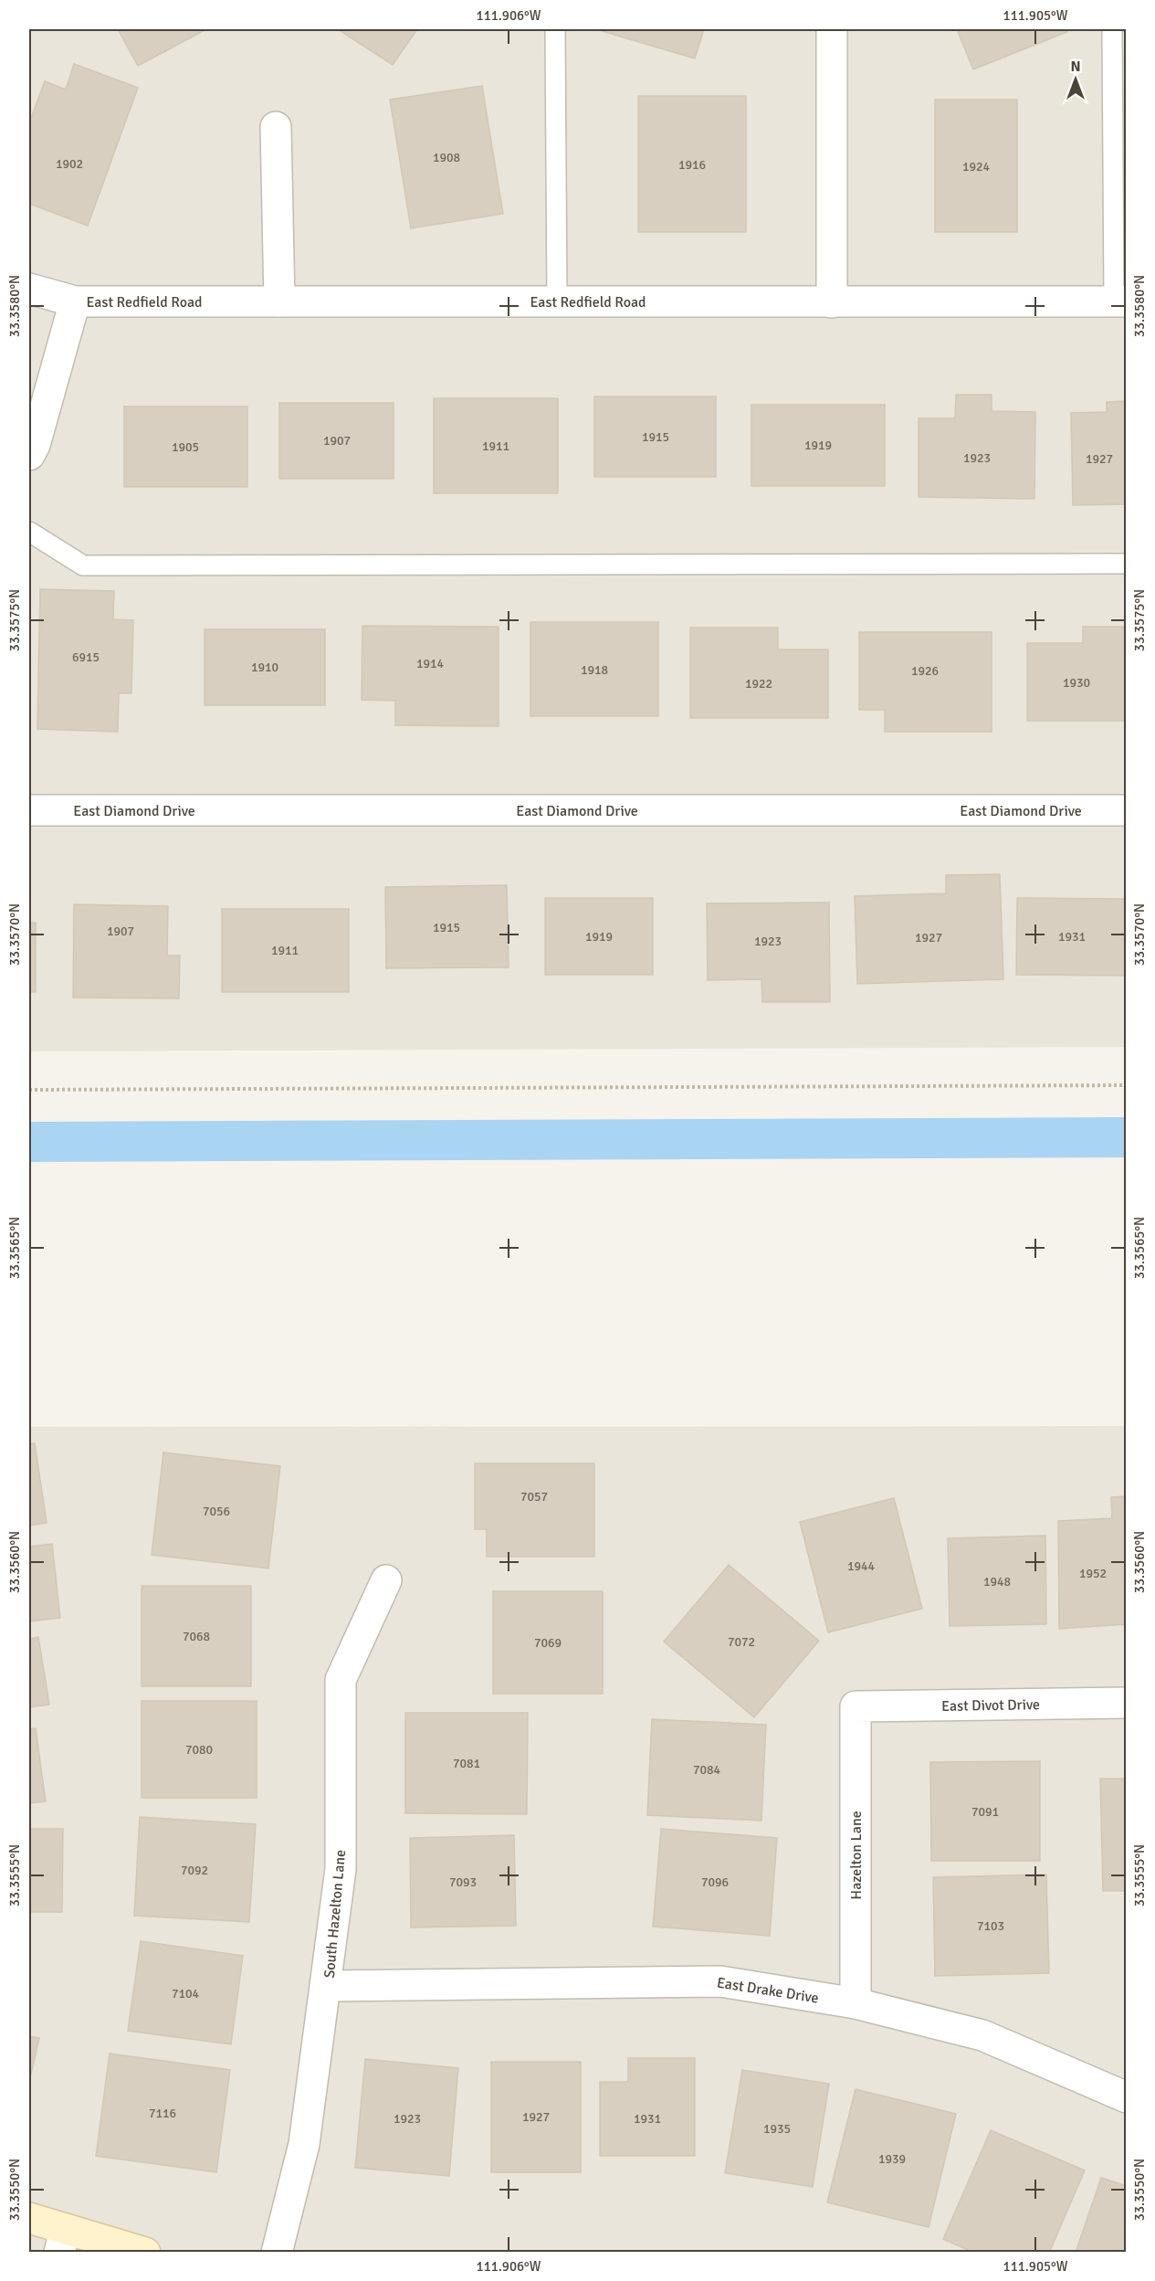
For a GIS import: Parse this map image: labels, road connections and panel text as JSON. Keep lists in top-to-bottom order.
{
  "streets": {
    "street": [
      "East Redfield Road",
      "East Diamond Drive",
      "East Divot Drive",
      "Hazelton Lane",
      "South Hazelton Lane",
      "East Drake Drive"
    ]
  },
  "crossings": [
    ["East Divot Drive", "Hazelton Lane"],
    ["Hazelton Lane", "East Drake Drive"],
    ["South Hazelton Lane", "East Drake Drive"]
  ],
  "house_numbers": [
    "1908",
    "1902",
    "1916",
    "1924",
    "1915",
    "1907",
    "1919",
    "1911",
    "1905",
    "1923",
    "1927",
    "6915",
    "1914",
    "1910",
    "1918",
    "1926",
    "1930",
    "1922",
    "1915",
    "1907",
    "1919",
    "1931",
    "1927",
    "1923",
    "1911",
    "7057",
    "7056",
    "1944",
    "1952",
    "1948",
    "7068",
    "7072",
    "7069",
    "7080",
    "7081",
    "7084",
    "7091",
    "7092",
    "7093",
    "7096",
    "7103",
    "7104",
    "7116",
    "1927",
    "1923",
    "1931",
    "1935",
    "1939"
  ],
  "north": "top",
  "coordinates": [
    "111.906°W",
    "111.905°W",
    "33.3580°N",
    "33.3575°N",
    "33.3570°N",
    "33.3565°N",
    "33.3560°N",
    "33.3555°N",
    "33.3550°N"
  ]
}
